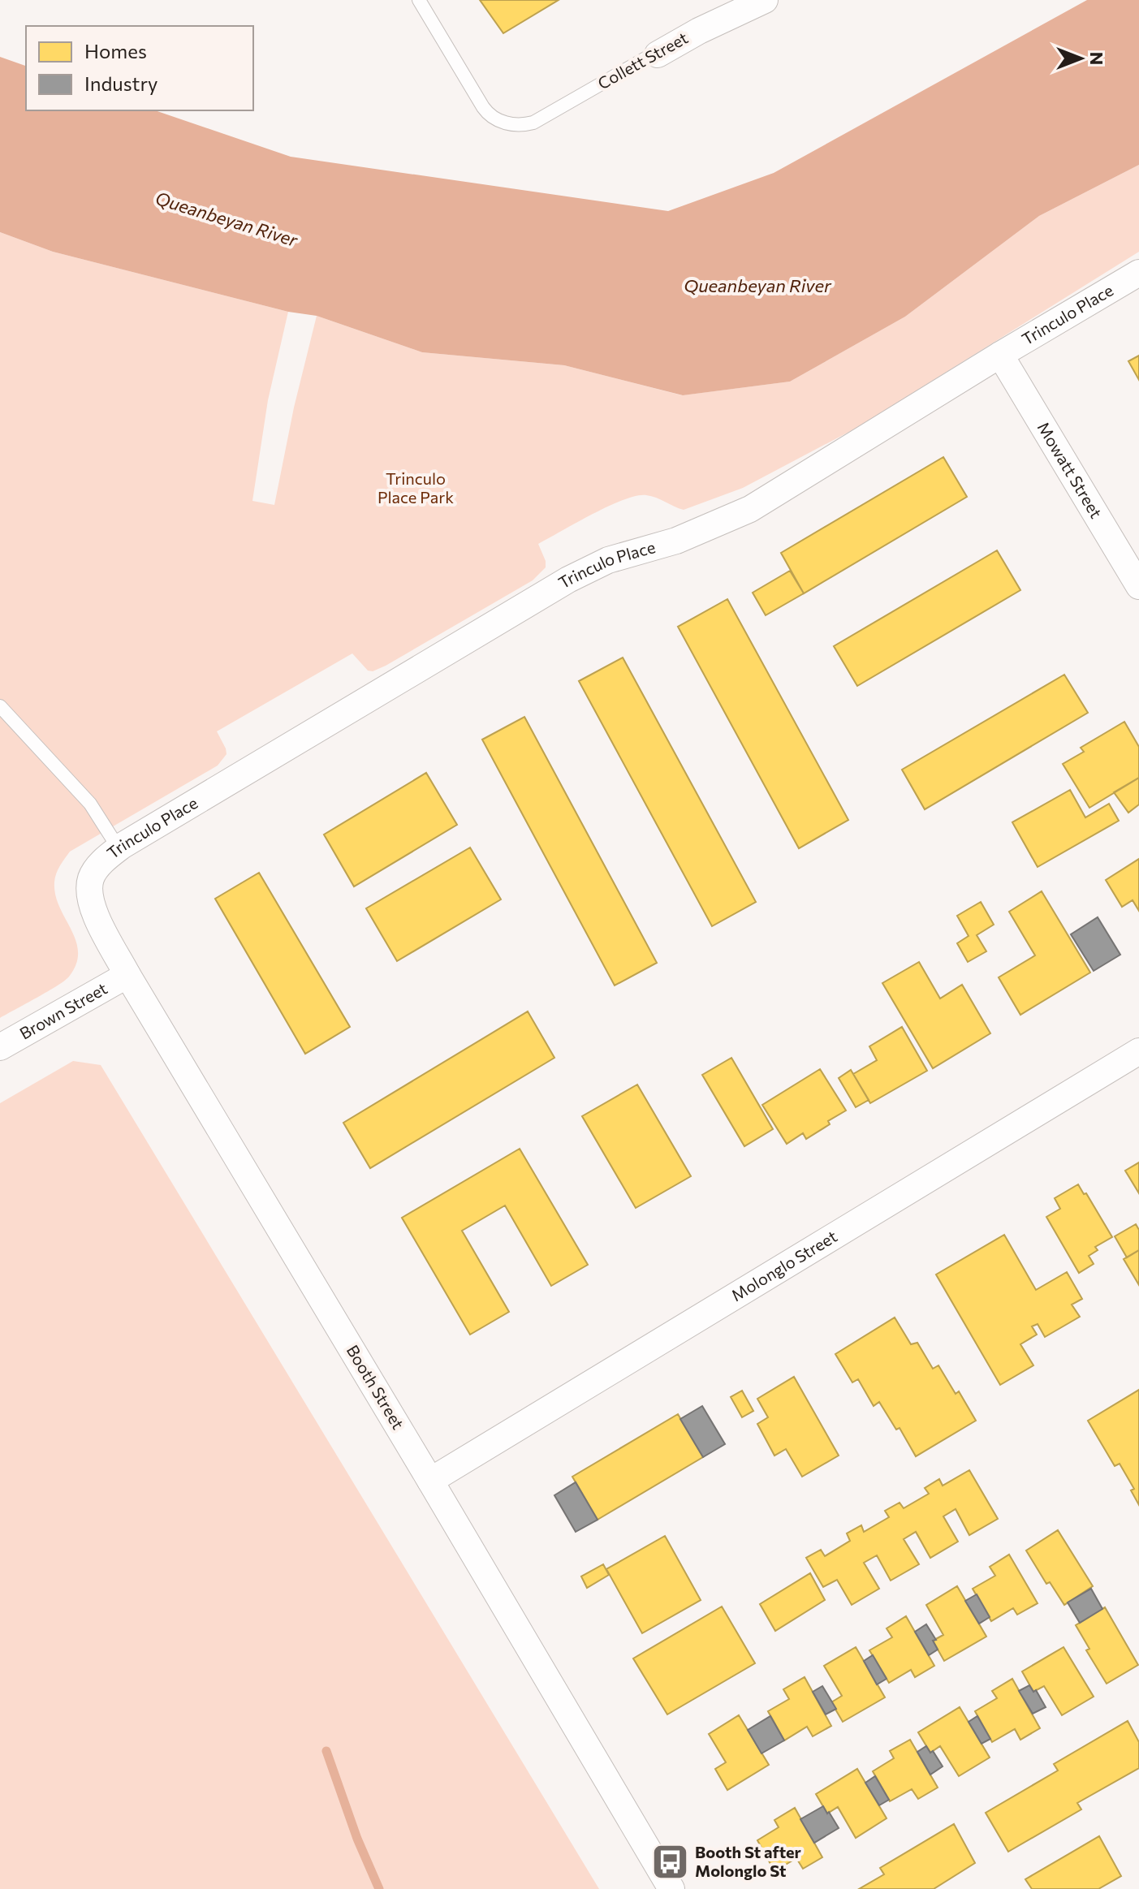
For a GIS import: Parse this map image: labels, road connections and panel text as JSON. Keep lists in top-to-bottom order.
{
  "streets": {
    "street": [
      "Collett Street",
      "Trinculo Place",
      "Mowatt Street",
      "Brown Street",
      "Molonglo Street",
      "Booth Street"
    ]
  },
  "crossings": [
    ["Trinculo Place", "Mowatt Street"],
    ["Trinculo Place", "Booth Street"],
    ["Brown Street", "Booth Street"],
    ["Molonglo Street", "Booth Street"]
  ],
  "water": ["Queanbeyan River"],
  "parks": ["Trinculo Place Park"],
  "places": {
    "bus stop": ["Booth St after Molonglo St"]
  },
  "legend": ["Homes", "Industry"],
  "north": "right"
}
